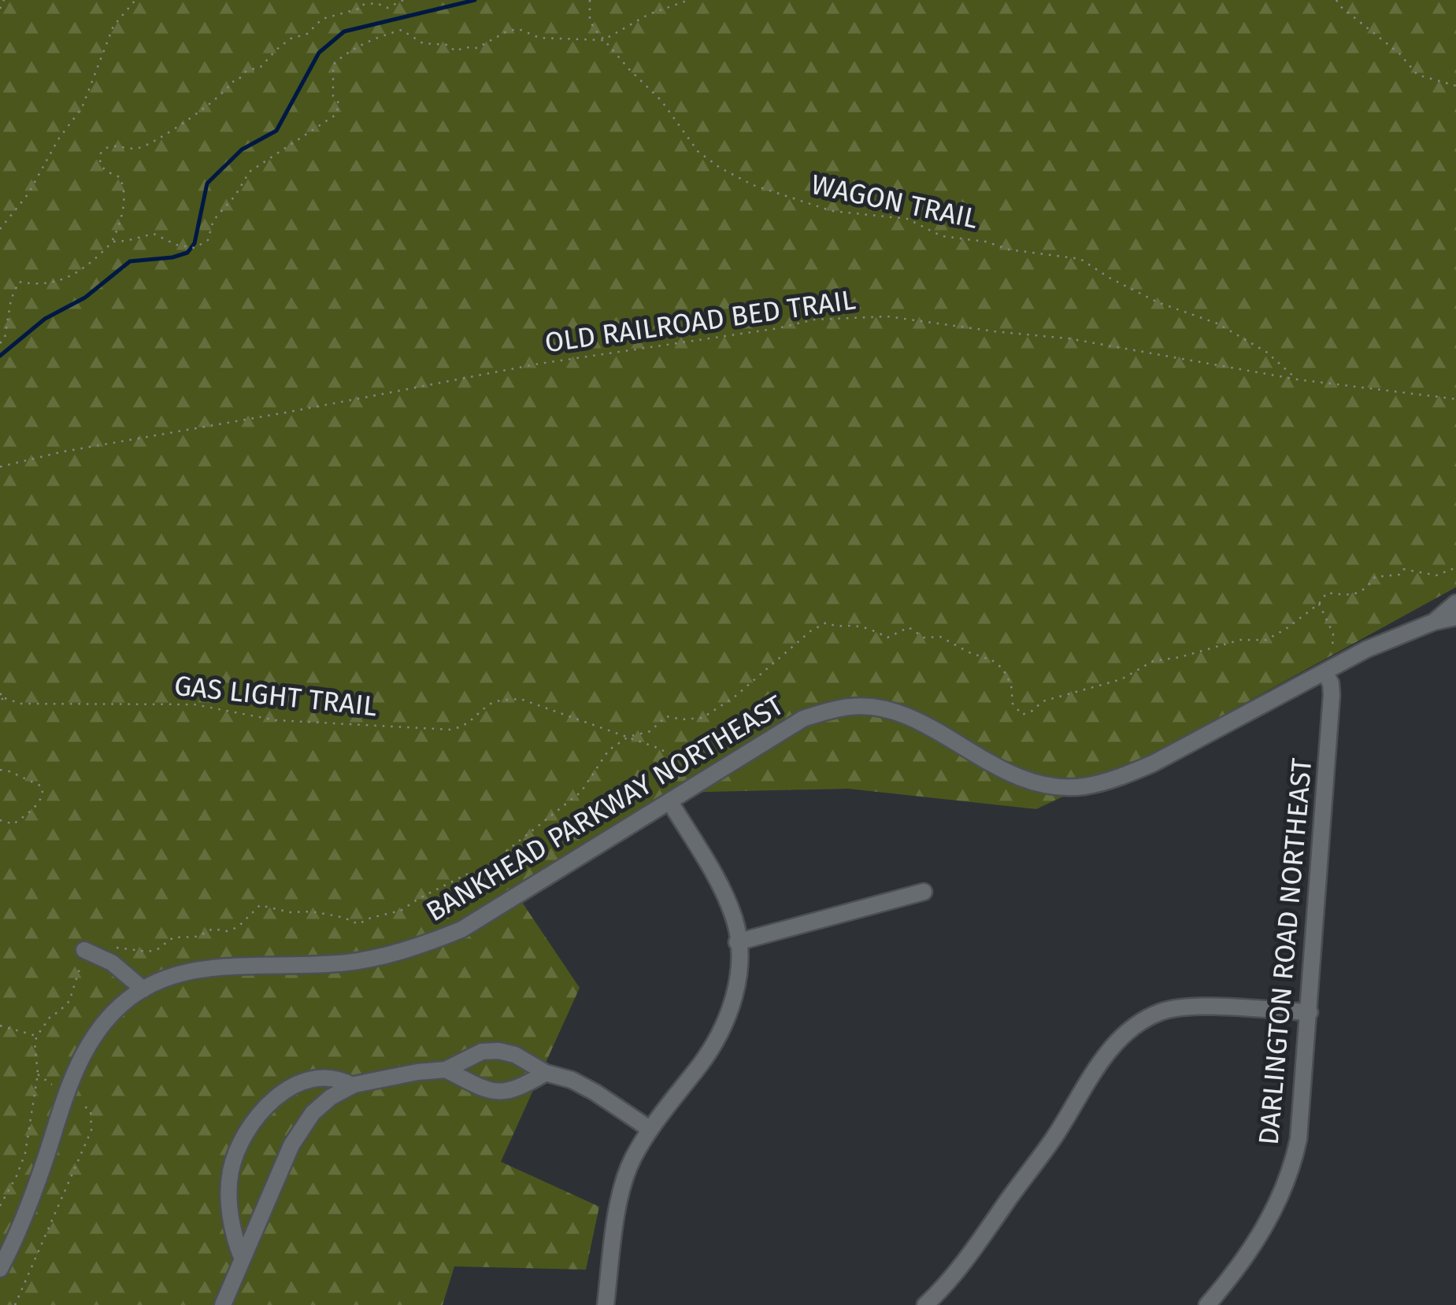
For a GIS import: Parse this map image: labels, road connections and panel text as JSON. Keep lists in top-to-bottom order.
{
  "streets": {
    "street": ["BANKHEAD PARKWAY NORTHEAST", "DARLINGTON ROAD NORTHEAST"],
    "path": ["WAGON TRAIL", "OLD RAILROAD BED TRAIL", "GAS LIGHT TRAIL"]
  },
  "crossings": [
    ["WAGON TRAIL", "OLD RAILROAD BED TRAIL"],
    ["GAS LIGHT TRAIL", "BANKHEAD PARKWAY NORTHEAST"],
    ["BANKHEAD PARKWAY NORTHEAST", "DARLINGTON ROAD NORTHEAST"]
  ]
}
